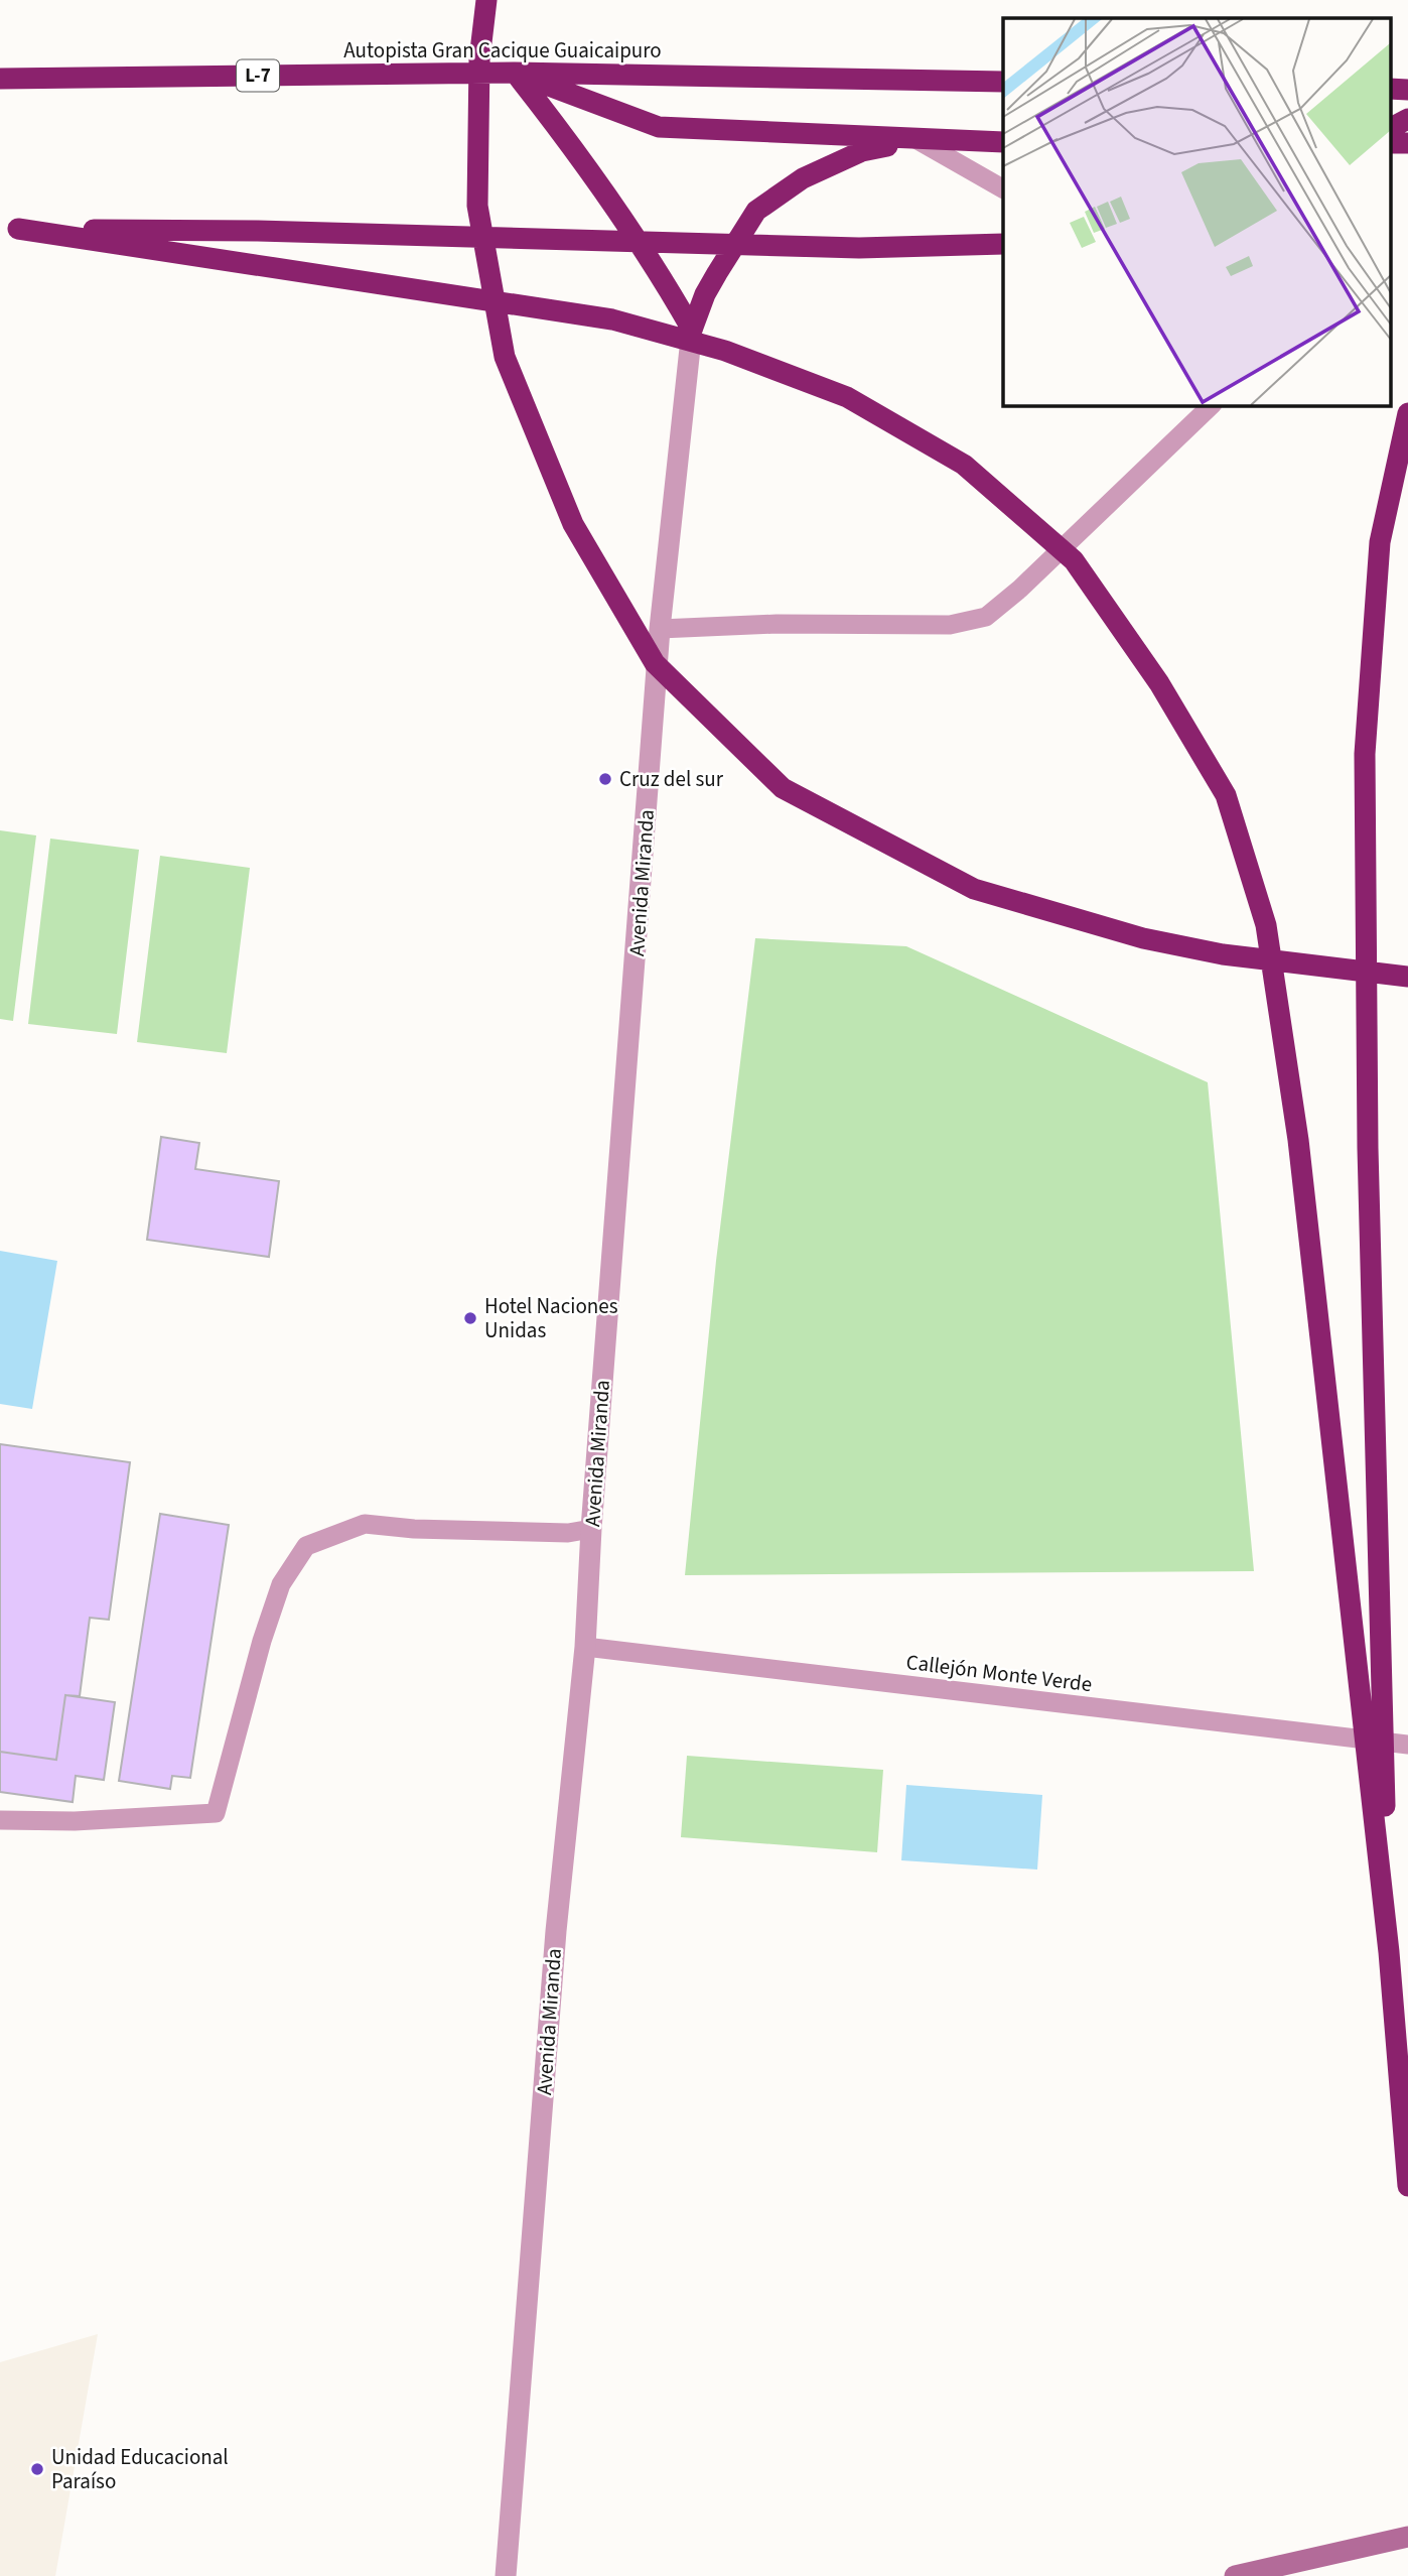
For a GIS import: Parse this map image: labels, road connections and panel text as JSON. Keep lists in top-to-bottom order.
{
  "streets": {
    "highway": ["Autopista Gran Cacique Guaicaipuro", "L-7"],
    "street": ["Avenida Miranda"],
    "lane": ["Callejón Monte Verde"]
  },
  "crossings": [
    ["Avenida Miranda", "Callejón Monte Verde"]
  ],
  "places": ["Cruz del sur", "Hotel Naciones Unidas", "Unidad Educacional Paraíso"]
}
